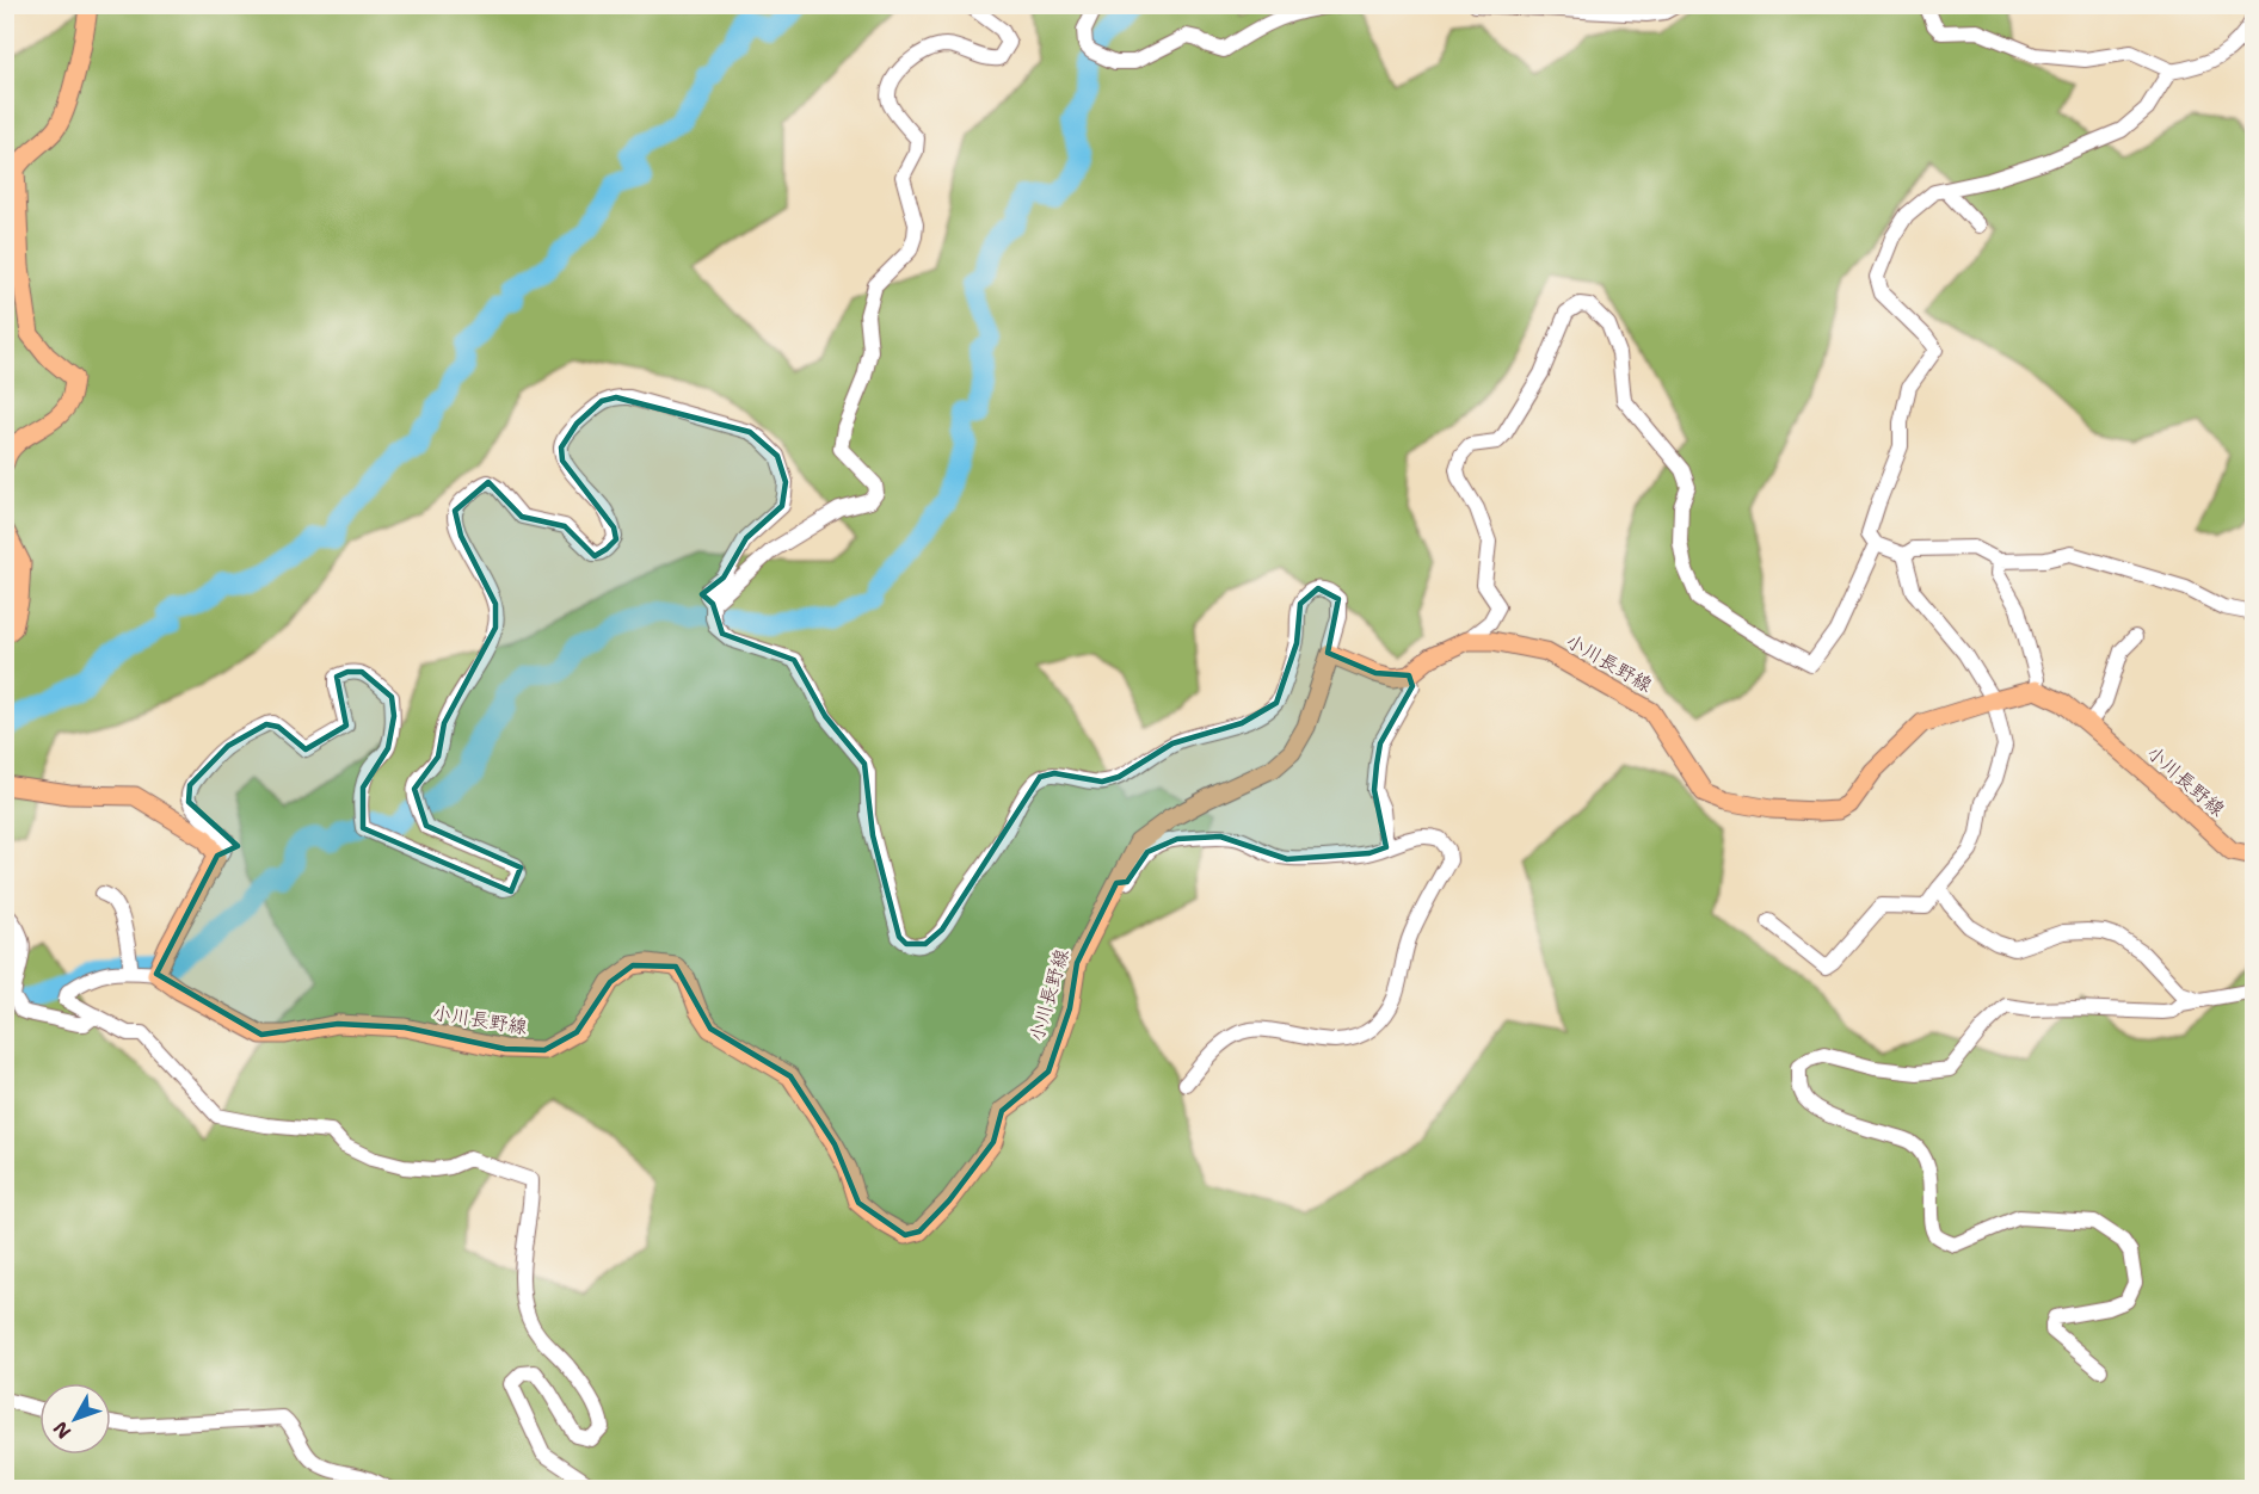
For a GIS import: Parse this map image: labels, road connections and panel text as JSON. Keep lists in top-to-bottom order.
{
  "streets": {
    "main road": ["小川長野線"]
  },
  "north": "bottom left"
}
